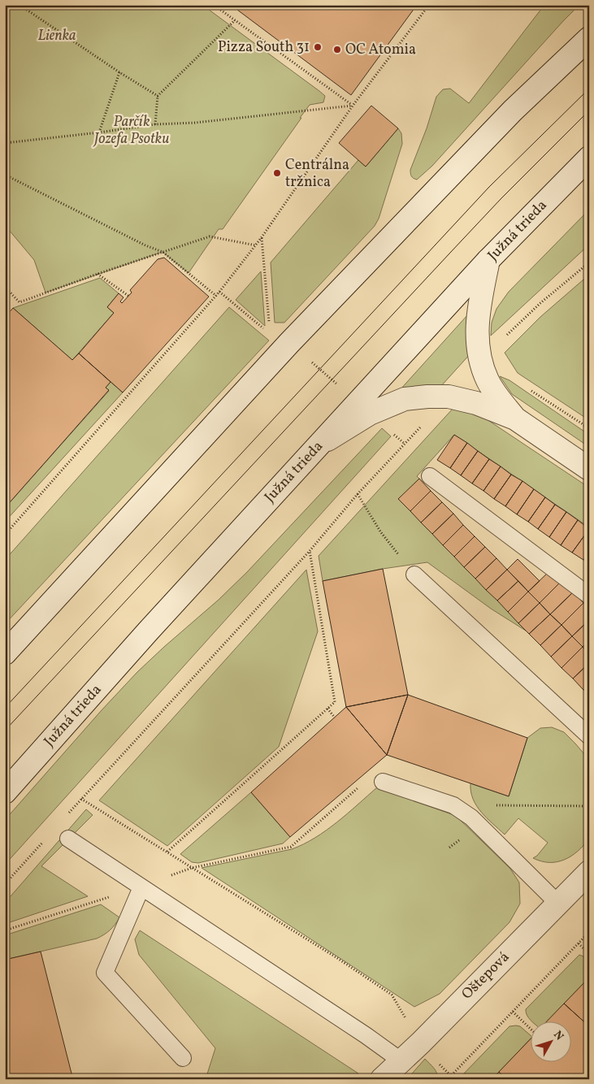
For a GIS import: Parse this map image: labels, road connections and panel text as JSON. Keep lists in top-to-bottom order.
{
  "streets": {
    "street": ["Južná trieda", "Oštepová"]
  },
  "parks": ["Lienka", "Parčík Jozefa Psotku"],
  "places": ["Pizza South 31", "OC Atomia", "Centrálna tržnica"],
  "north": "top right"
}
